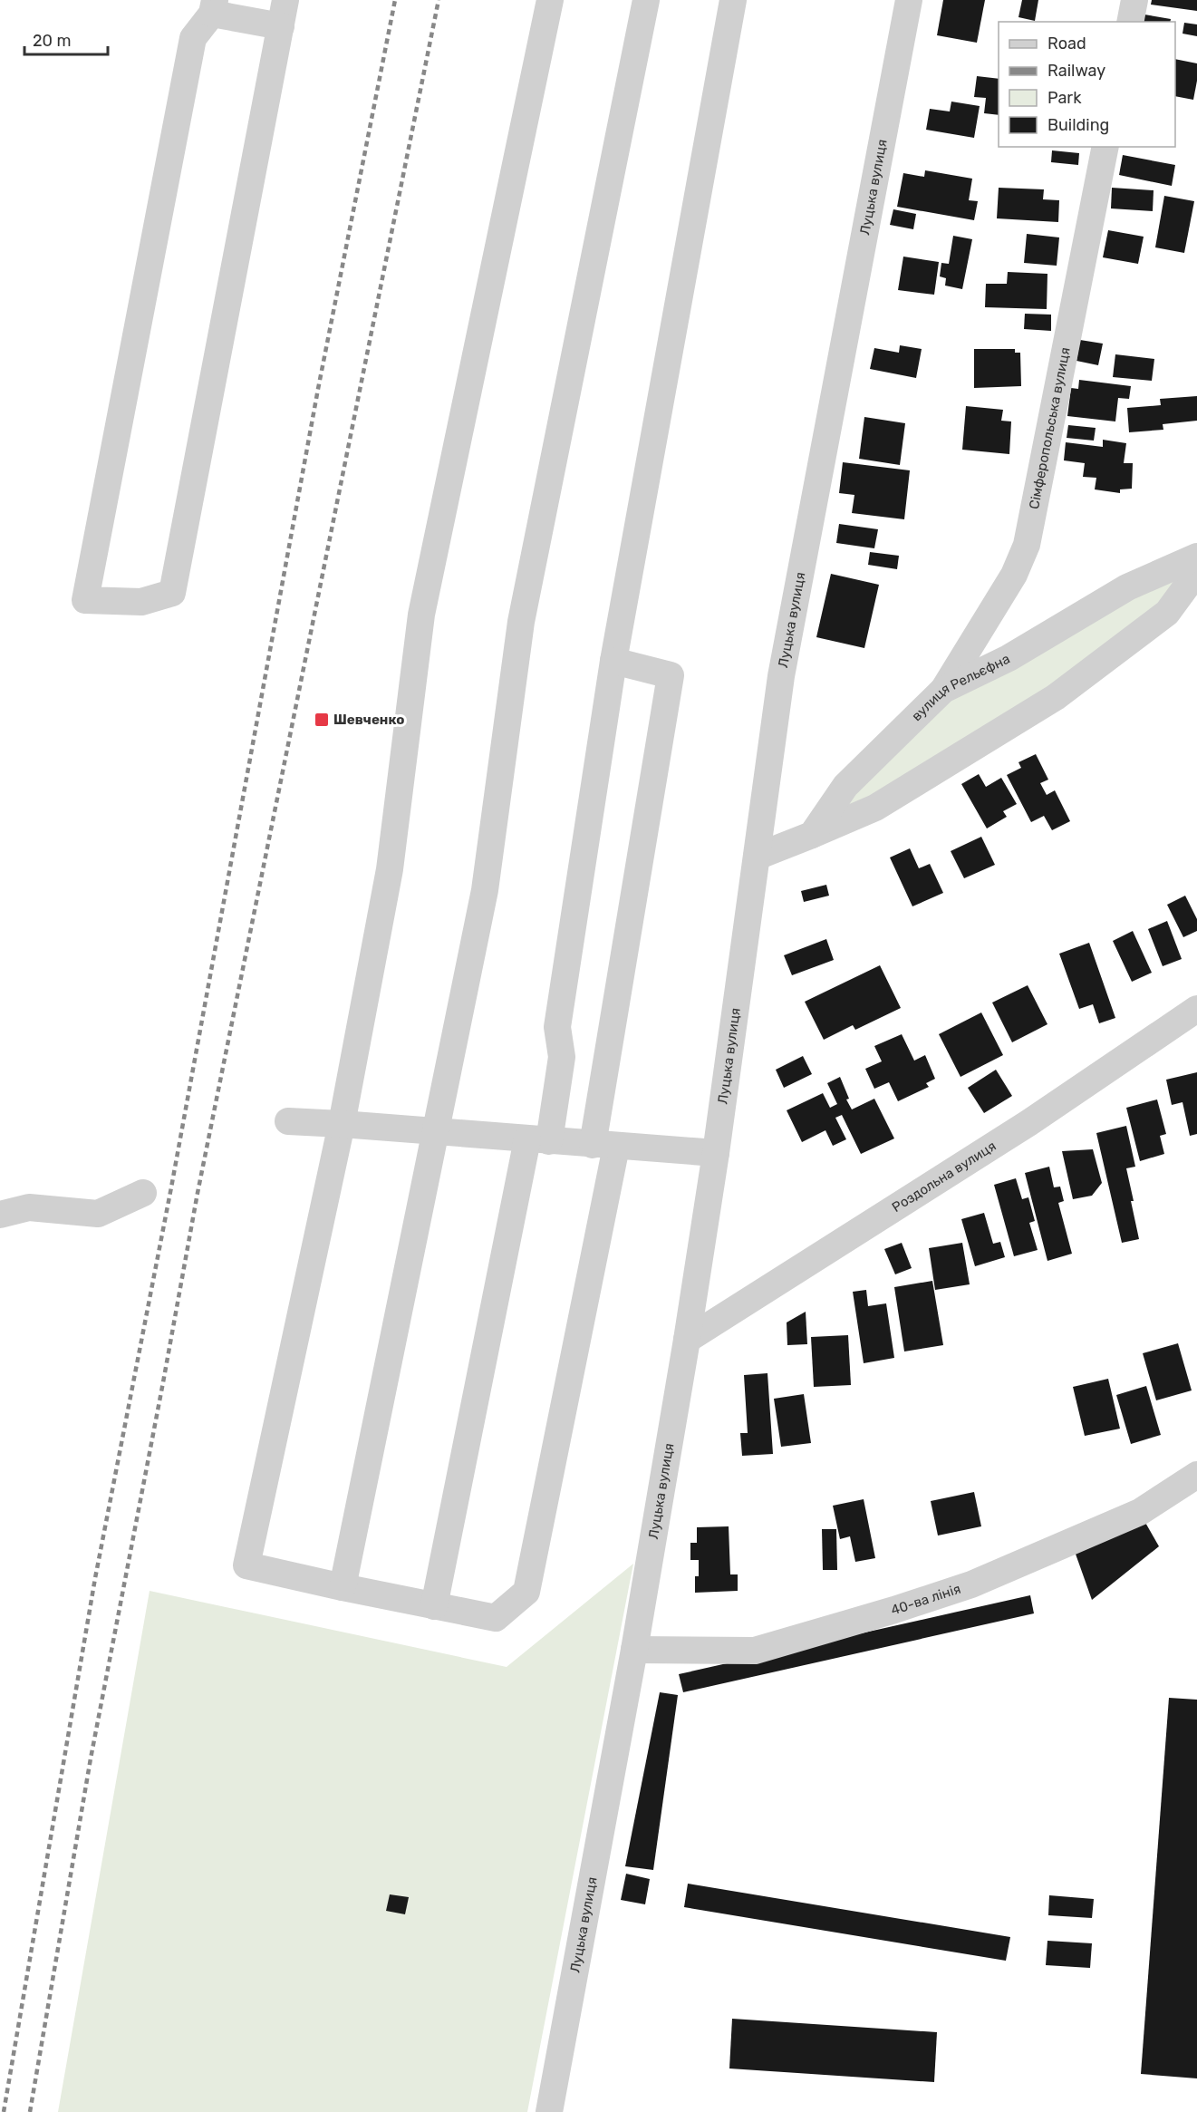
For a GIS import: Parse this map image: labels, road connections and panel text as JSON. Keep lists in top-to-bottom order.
{
  "streets": {
    "street": [
      "Луцька вулиця",
      "Сімферопольська вулиця",
      "вулиця Рельєфна",
      "Роздольна вулиця",
      "40-ва лінія"
    ]
  },
  "crossings": [
    ["Луцька вулиця", "Роздольна вулиця"],
    ["Луцька вулиця", "40-ва лінія"],
    ["Сімферопольська вулиця", "вулиця Рельєфна"]
  ],
  "places": {
    "transit": ["Шевченко"]
  },
  "legend": [
    "Road",
    "Railway",
    "Park",
    "Building"
  ],
  "scale_bar": "20 m"
}
